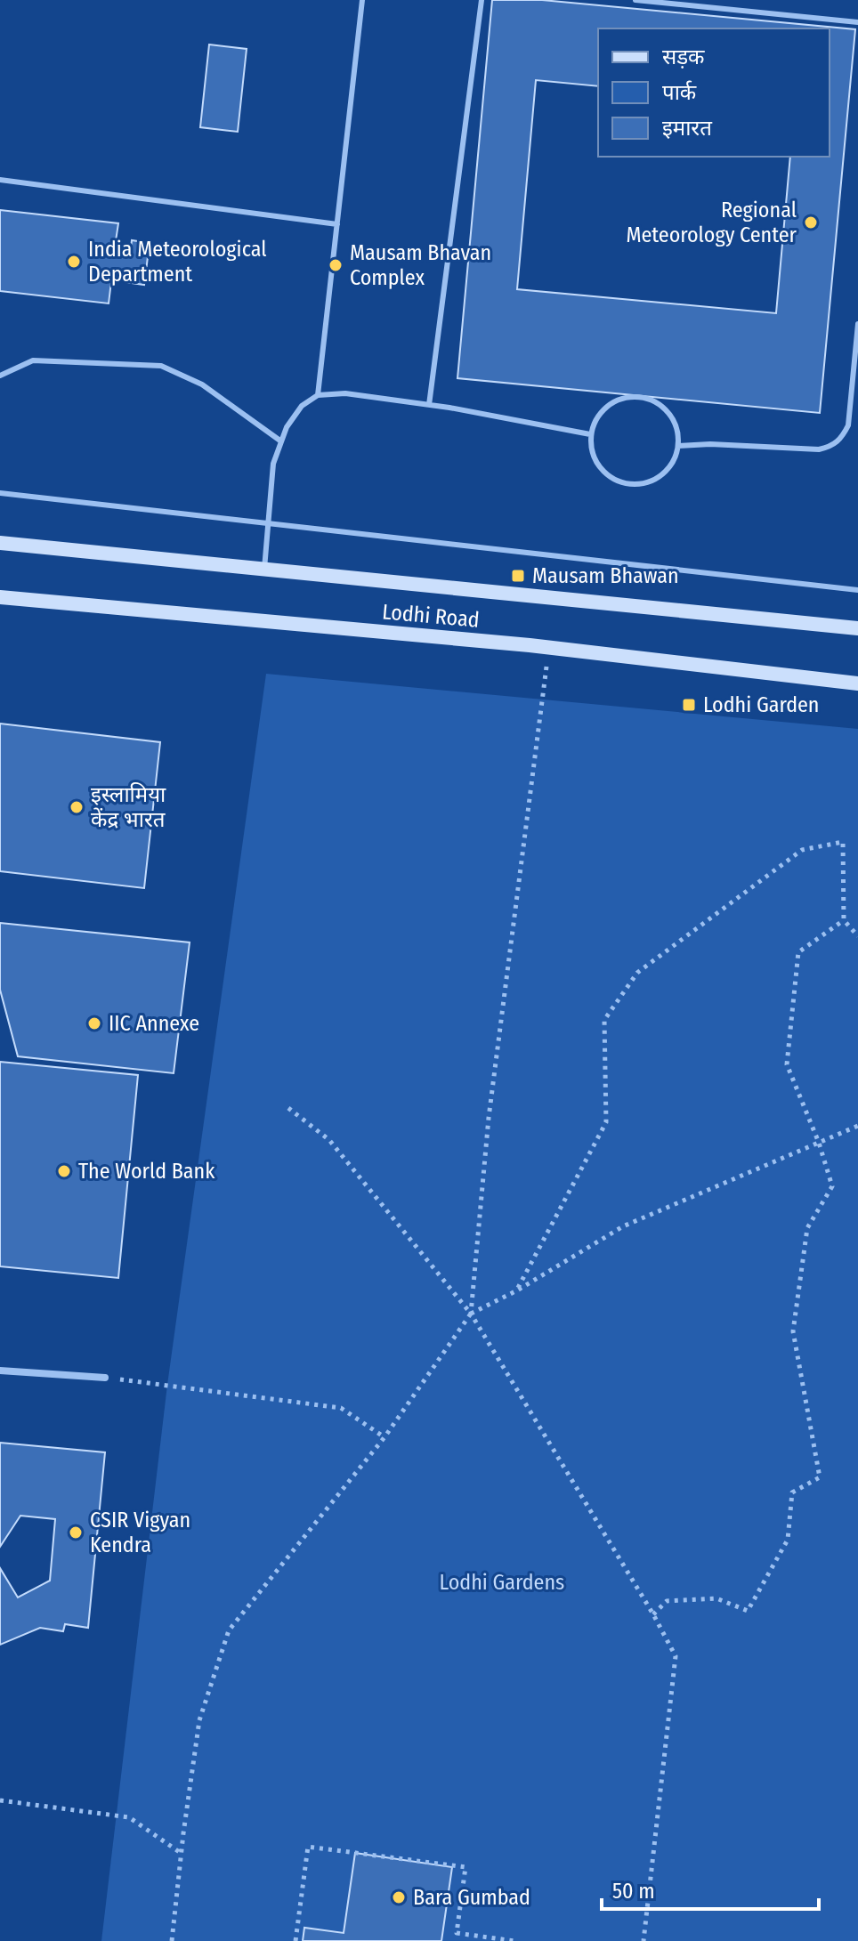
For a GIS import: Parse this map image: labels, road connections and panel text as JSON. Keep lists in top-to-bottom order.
{
  "streets": {
    "main road": ["Lodhi Road"]
  },
  "parks": ["Lodhi Gardens"],
  "places": {
    "other": [
      "Regional Meteorology Center",
      "India Meteorological Department",
      "Mausam Bhavan Complex",
      "इस्लामिया केंद्र भारत",
      "IIC Annexe",
      "The World Bank",
      "CSIR Vigyan Kendra",
      "Bara Gumbad"
    ],
    "transit": ["Mausam Bhawan", "Lodhi Garden"]
  },
  "legend": ["सड़क", "पार्क", "इमारत"],
  "scale_bar": "50 m"
}
